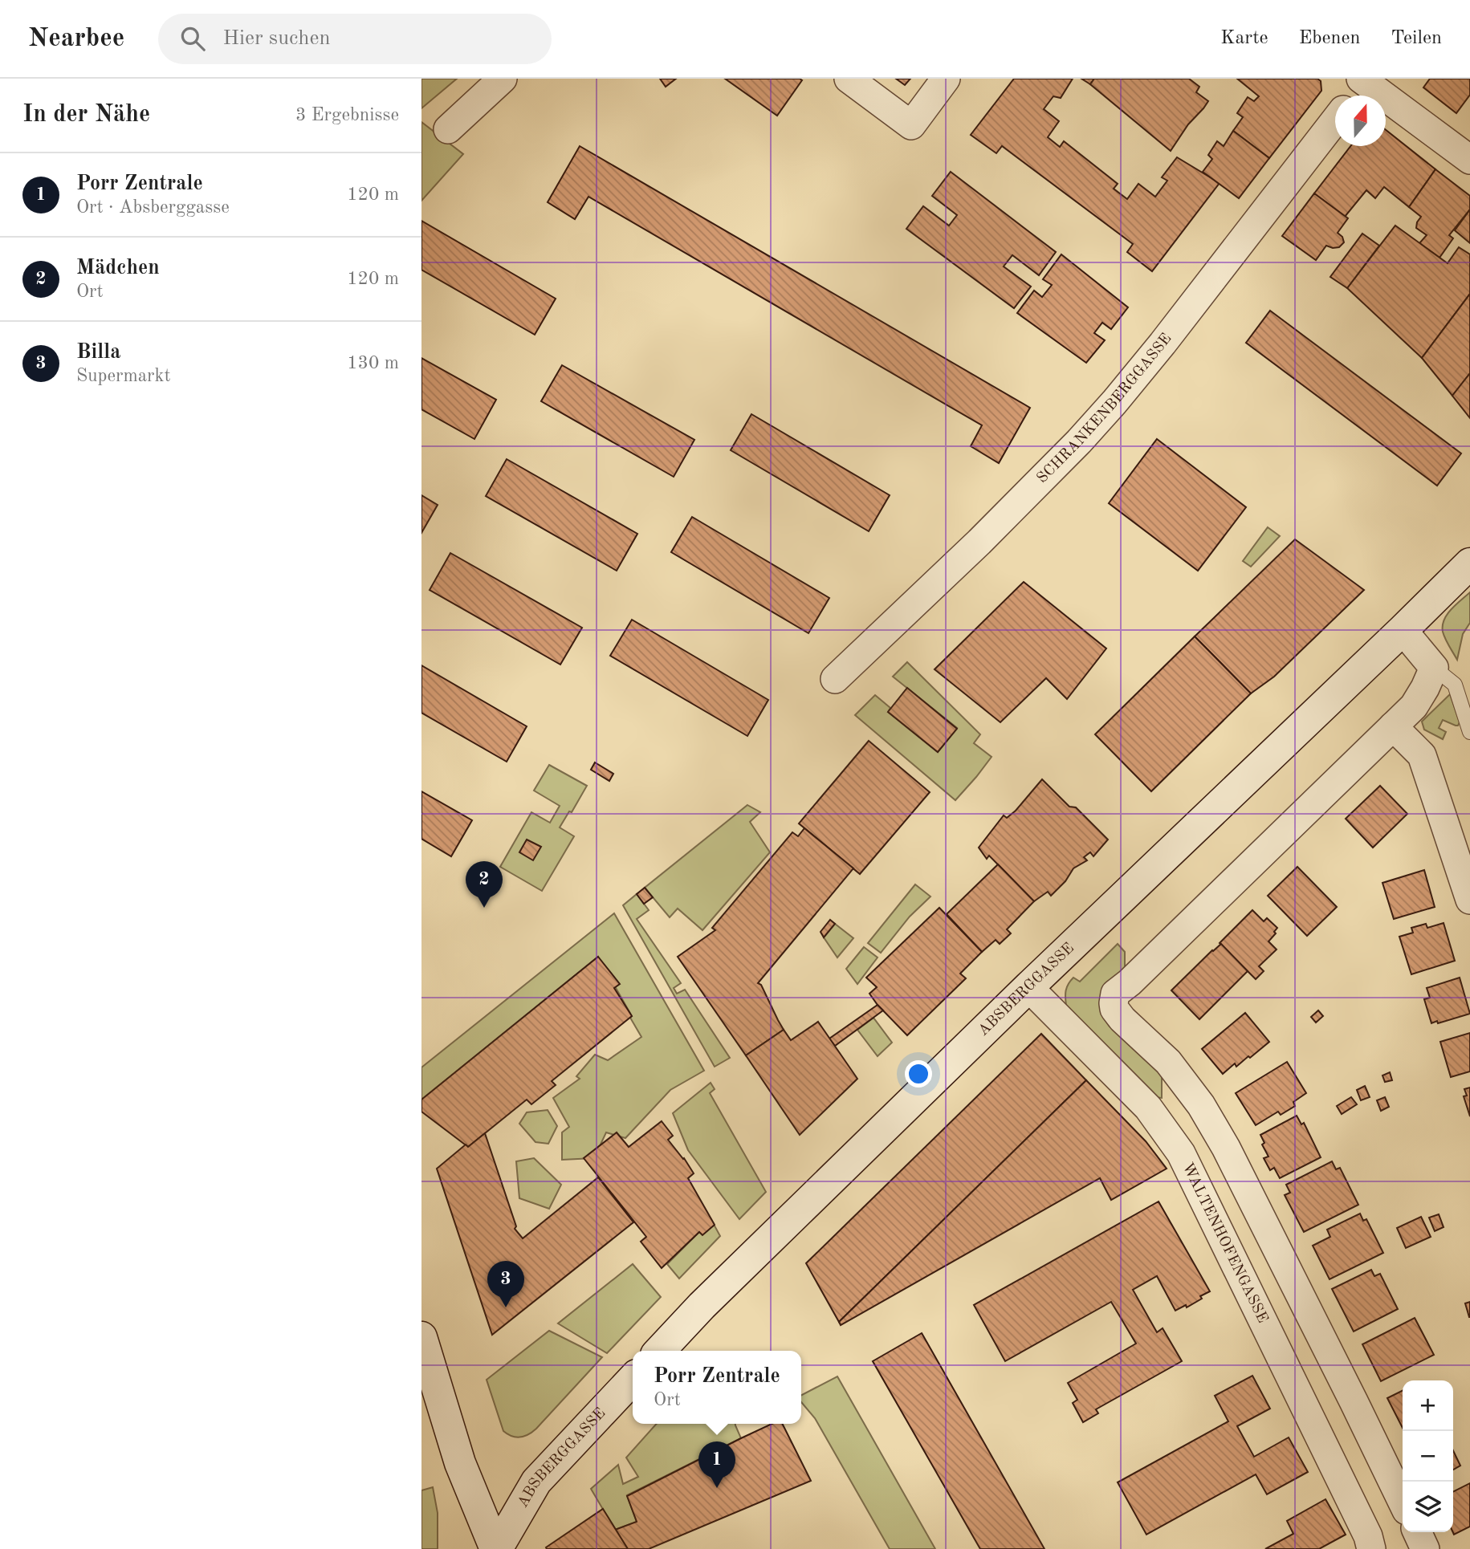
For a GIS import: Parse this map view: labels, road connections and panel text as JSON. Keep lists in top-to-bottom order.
{
  "streets": {
    "street": ["SCHRANKENBERGGASSE", "ABSBERGGASSE", "WALTENHOFENGASSE"]
  },
  "crossings": [
    ["ABSBERGGASSE", "WALTENHOFENGASSE"]
  ],
  "north": "top",
  "page": {
    "header": "Nearbee",
    "search": "Hier suchen",
    "nav": ["Karte", "Ebenen", "Teilen"],
    "heading": ["In der Nähe", "3 Ergebnisse"],
    "list": [
      {
        "mark": "1",
        "name": "Porr Zentrale",
        "note": "Ort · Absberggasse",
        "value": "120 m"
      },
      {
        "mark": "2",
        "name": "Mädchen",
        "note": "Ort",
        "value": "120 m"
      },
      {
        "mark": "3",
        "name": "Billa",
        "note": "Supermarkt",
        "value": "130 m"
      }
    ],
    "pins": ["2", "3", "1"],
    "popup": ["Porr Zentrale", "Ort"],
    "map_buttons": ["+", "−"]
  }
}
